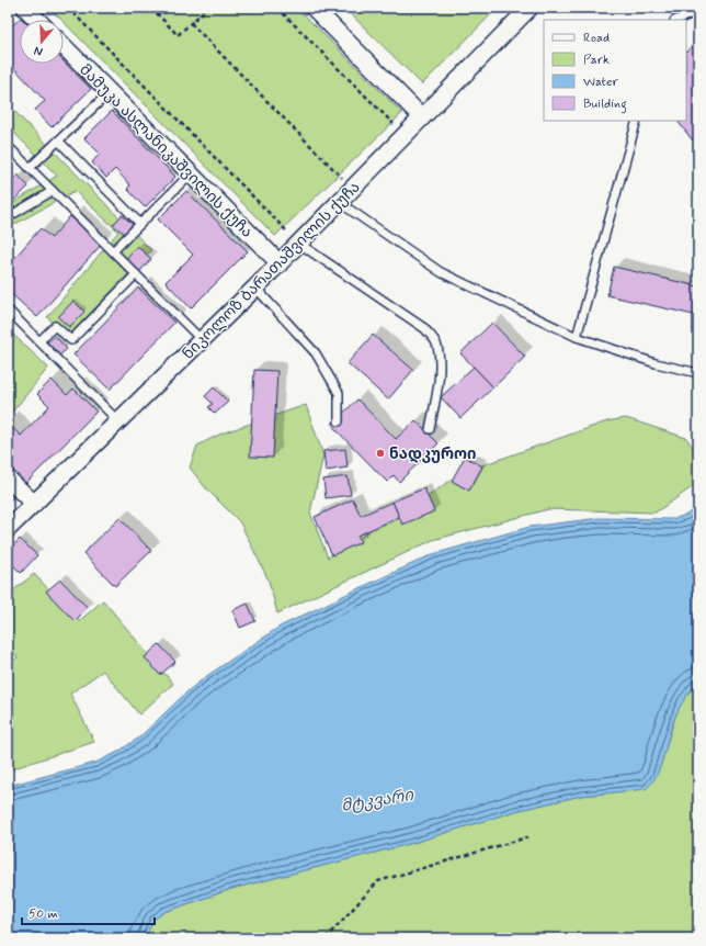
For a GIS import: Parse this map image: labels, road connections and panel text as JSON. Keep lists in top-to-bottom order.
{
  "streets": {
    "street": ["მამუკა ასლანიკაშვილის ქუჩა", "ნიკოლოზ ბარათაშვილის ქუჩა"]
  },
  "crossings": [
    ["მამუკა ასლანიკაშვილის ქუჩა", "ნიკოლოზ ბარათაშვილის ქუჩა"]
  ],
  "water": ["მტკვარი"],
  "places": ["ნადკუროი"],
  "legend": [
    "Road",
    "Park",
    "Water",
    "Building"
  ],
  "scale_bar": "50 m",
  "north": "bottom"
}
